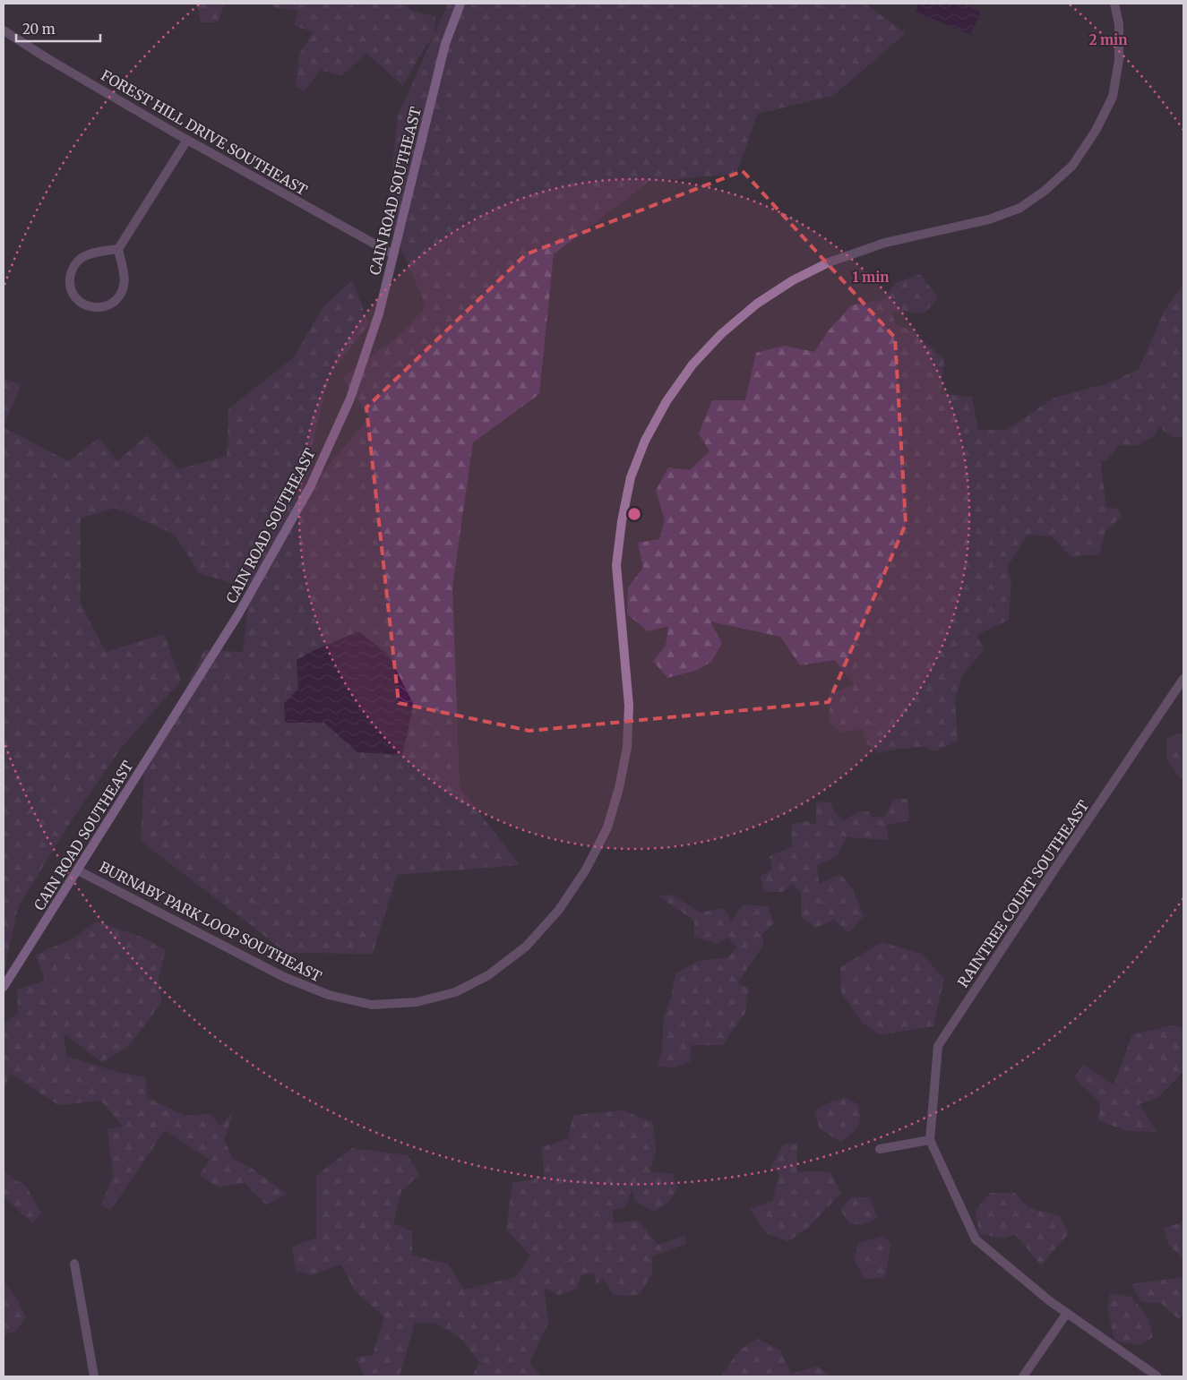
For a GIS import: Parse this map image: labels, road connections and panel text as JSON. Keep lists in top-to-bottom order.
{
  "streets": {
    "street": [
      "FOREST HILL DRIVE SOUTHEAST",
      "CAIN ROAD SOUTHEAST",
      "RAINTREE COURT SOUTHEAST",
      "BURNABY PARK LOOP SOUTHEAST"
    ]
  },
  "crossings": [
    ["FOREST HILL DRIVE SOUTHEAST", "CAIN ROAD SOUTHEAST"],
    ["CAIN ROAD SOUTHEAST", "BURNABY PARK LOOP SOUTHEAST"]
  ],
  "scale_bar": "20 m",
  "rings": ["2 min", "1 min"]
}
